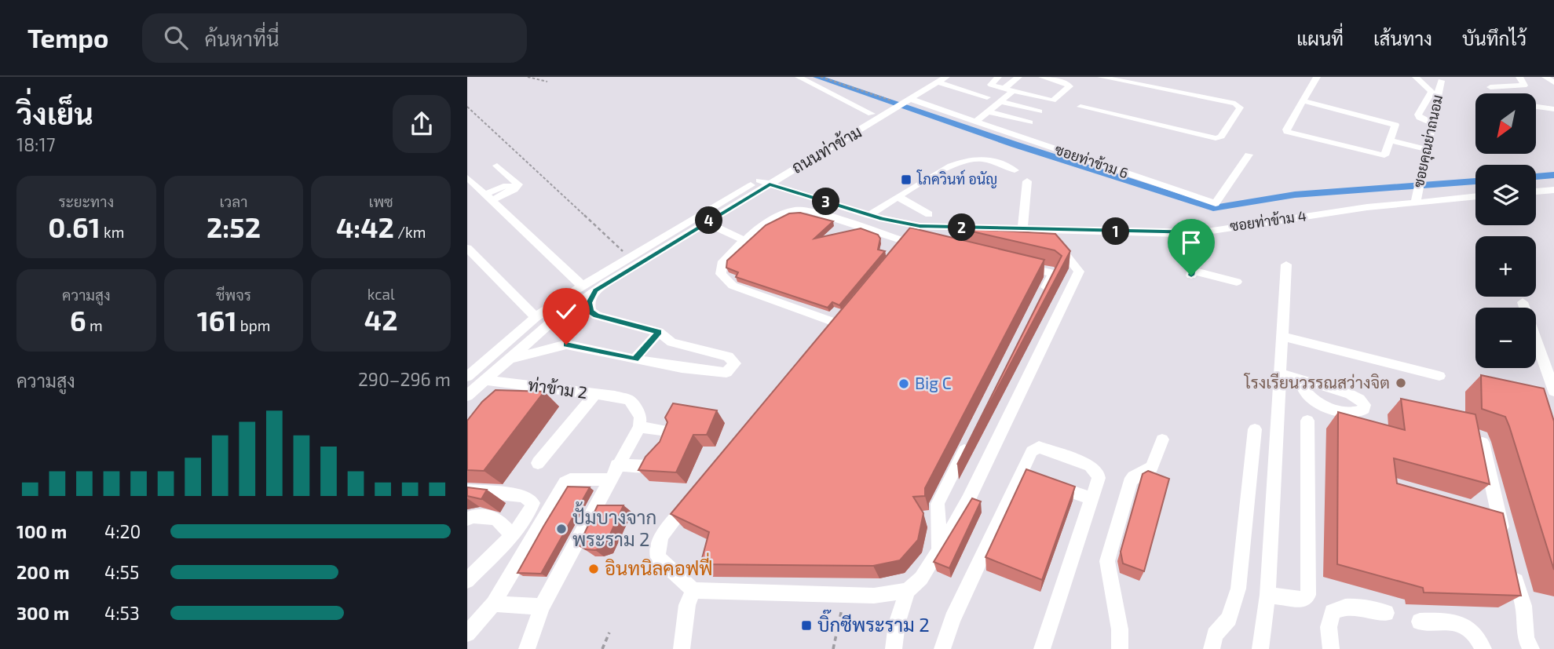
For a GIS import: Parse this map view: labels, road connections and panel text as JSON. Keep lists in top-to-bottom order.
{
  "streets": {
    "street": [
      "ซอยคุณย่าถนอม",
      "ถนนท่าข้าม",
      "ซอยท่าข้าม 6",
      "ซอยท่าข้าม 4",
      "ท่าข้าม 2"
    ]
  },
  "crossings": [
    ["ซอยคุณย่าถนอม", "ซอยท่าข้าม 4"],
    ["ถนนท่าข้าม", "ซอยท่าข้าม 6"],
    ["ถนนท่าข้าม", "ซอยท่าข้าม 4"],
    ["ถนนท่าข้าม", "ท่าข้าม 2"]
  ],
  "places": {
    "transit": ["โภควินท์ อนัญ", "บิ๊กซีพระราม 2"],
    "other": [
      "โรงเรียนวรรณสว่างจิต",
      "Big C",
      "ปั้มบางจาก พระราม 2",
      "อินทนิลคอฟฟี่"
    ]
  },
  "north": "bottom left",
  "page": {
    "header": "Tempo",
    "search": "ค้นหาที่นี่",
    "nav": ["แผนที่", "เส้นทาง", "บันทึกไว้"],
    "heading": ["วิ่งเย็น", "18:17"],
    "map_buttons": ["+", "−"],
    "stats": [
      ["ระยะทาง", "0.61 km"],
      ["เวลา", "2:52"],
      ["เพซ", "4:42 /km"],
      ["ความสูง", "6 m"],
      ["ชีพจร", "161 bpm"],
      ["kcal", "42"]
    ],
    "pins": [
      "3",
      "4",
      "2",
      "1"
    ],
    "chart": ["ความสูง", "290–296 m"],
    "list": [
      {
        "name": "100 m",
        "note": "4:20"
      },
      {
        "name": "200 m",
        "note": "4:55"
      },
      {
        "name": "300 m",
        "note": "4:53"
      }
    ]
  }
}
